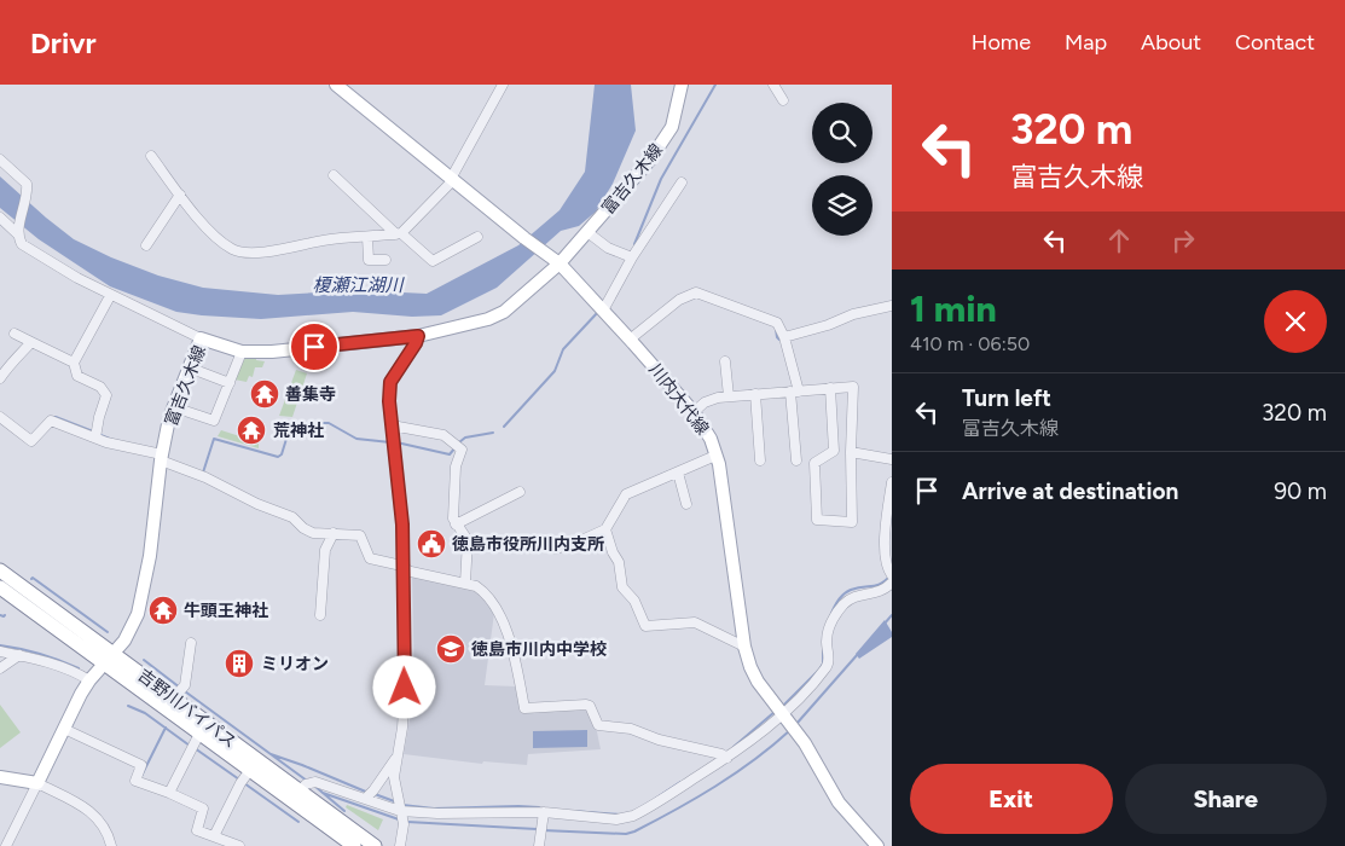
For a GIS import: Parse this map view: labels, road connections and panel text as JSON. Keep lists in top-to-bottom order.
{
  "streets": {
    "highway": ["吉野川バイパス"],
    "main road": ["富吉久木線", "川内大代線"]
  },
  "crossings": [
    ["富吉久木線", "川内大代線"],
    ["富吉久木線", "吉野川バイパス"]
  ],
  "water": ["榎瀬江湖川"],
  "places": {
    "temple": ["善集寺", "荒神社", "牛頭王神社"],
    "public building": ["徳島市役所川内支所"],
    "school or university": ["徳島市川内中学校"],
    "building": ["ミリオン"]
  },
  "page": {
    "header": "Drivr",
    "nav": [
      "Home",
      "Map",
      "About",
      "Contact"
    ],
    "turn": ["320 m", "富吉久木線"],
    "heading": ["1 min", "410 m · 06:50"],
    "list": [
      {
        "name": "Turn left",
        "note": "富吉久木線",
        "value": "320 m"
      },
      {
        "name": "Arrive at destination",
        "value": "90 m"
      }
    ],
    "buttons": ["Exit", "Share"]
  }
}
